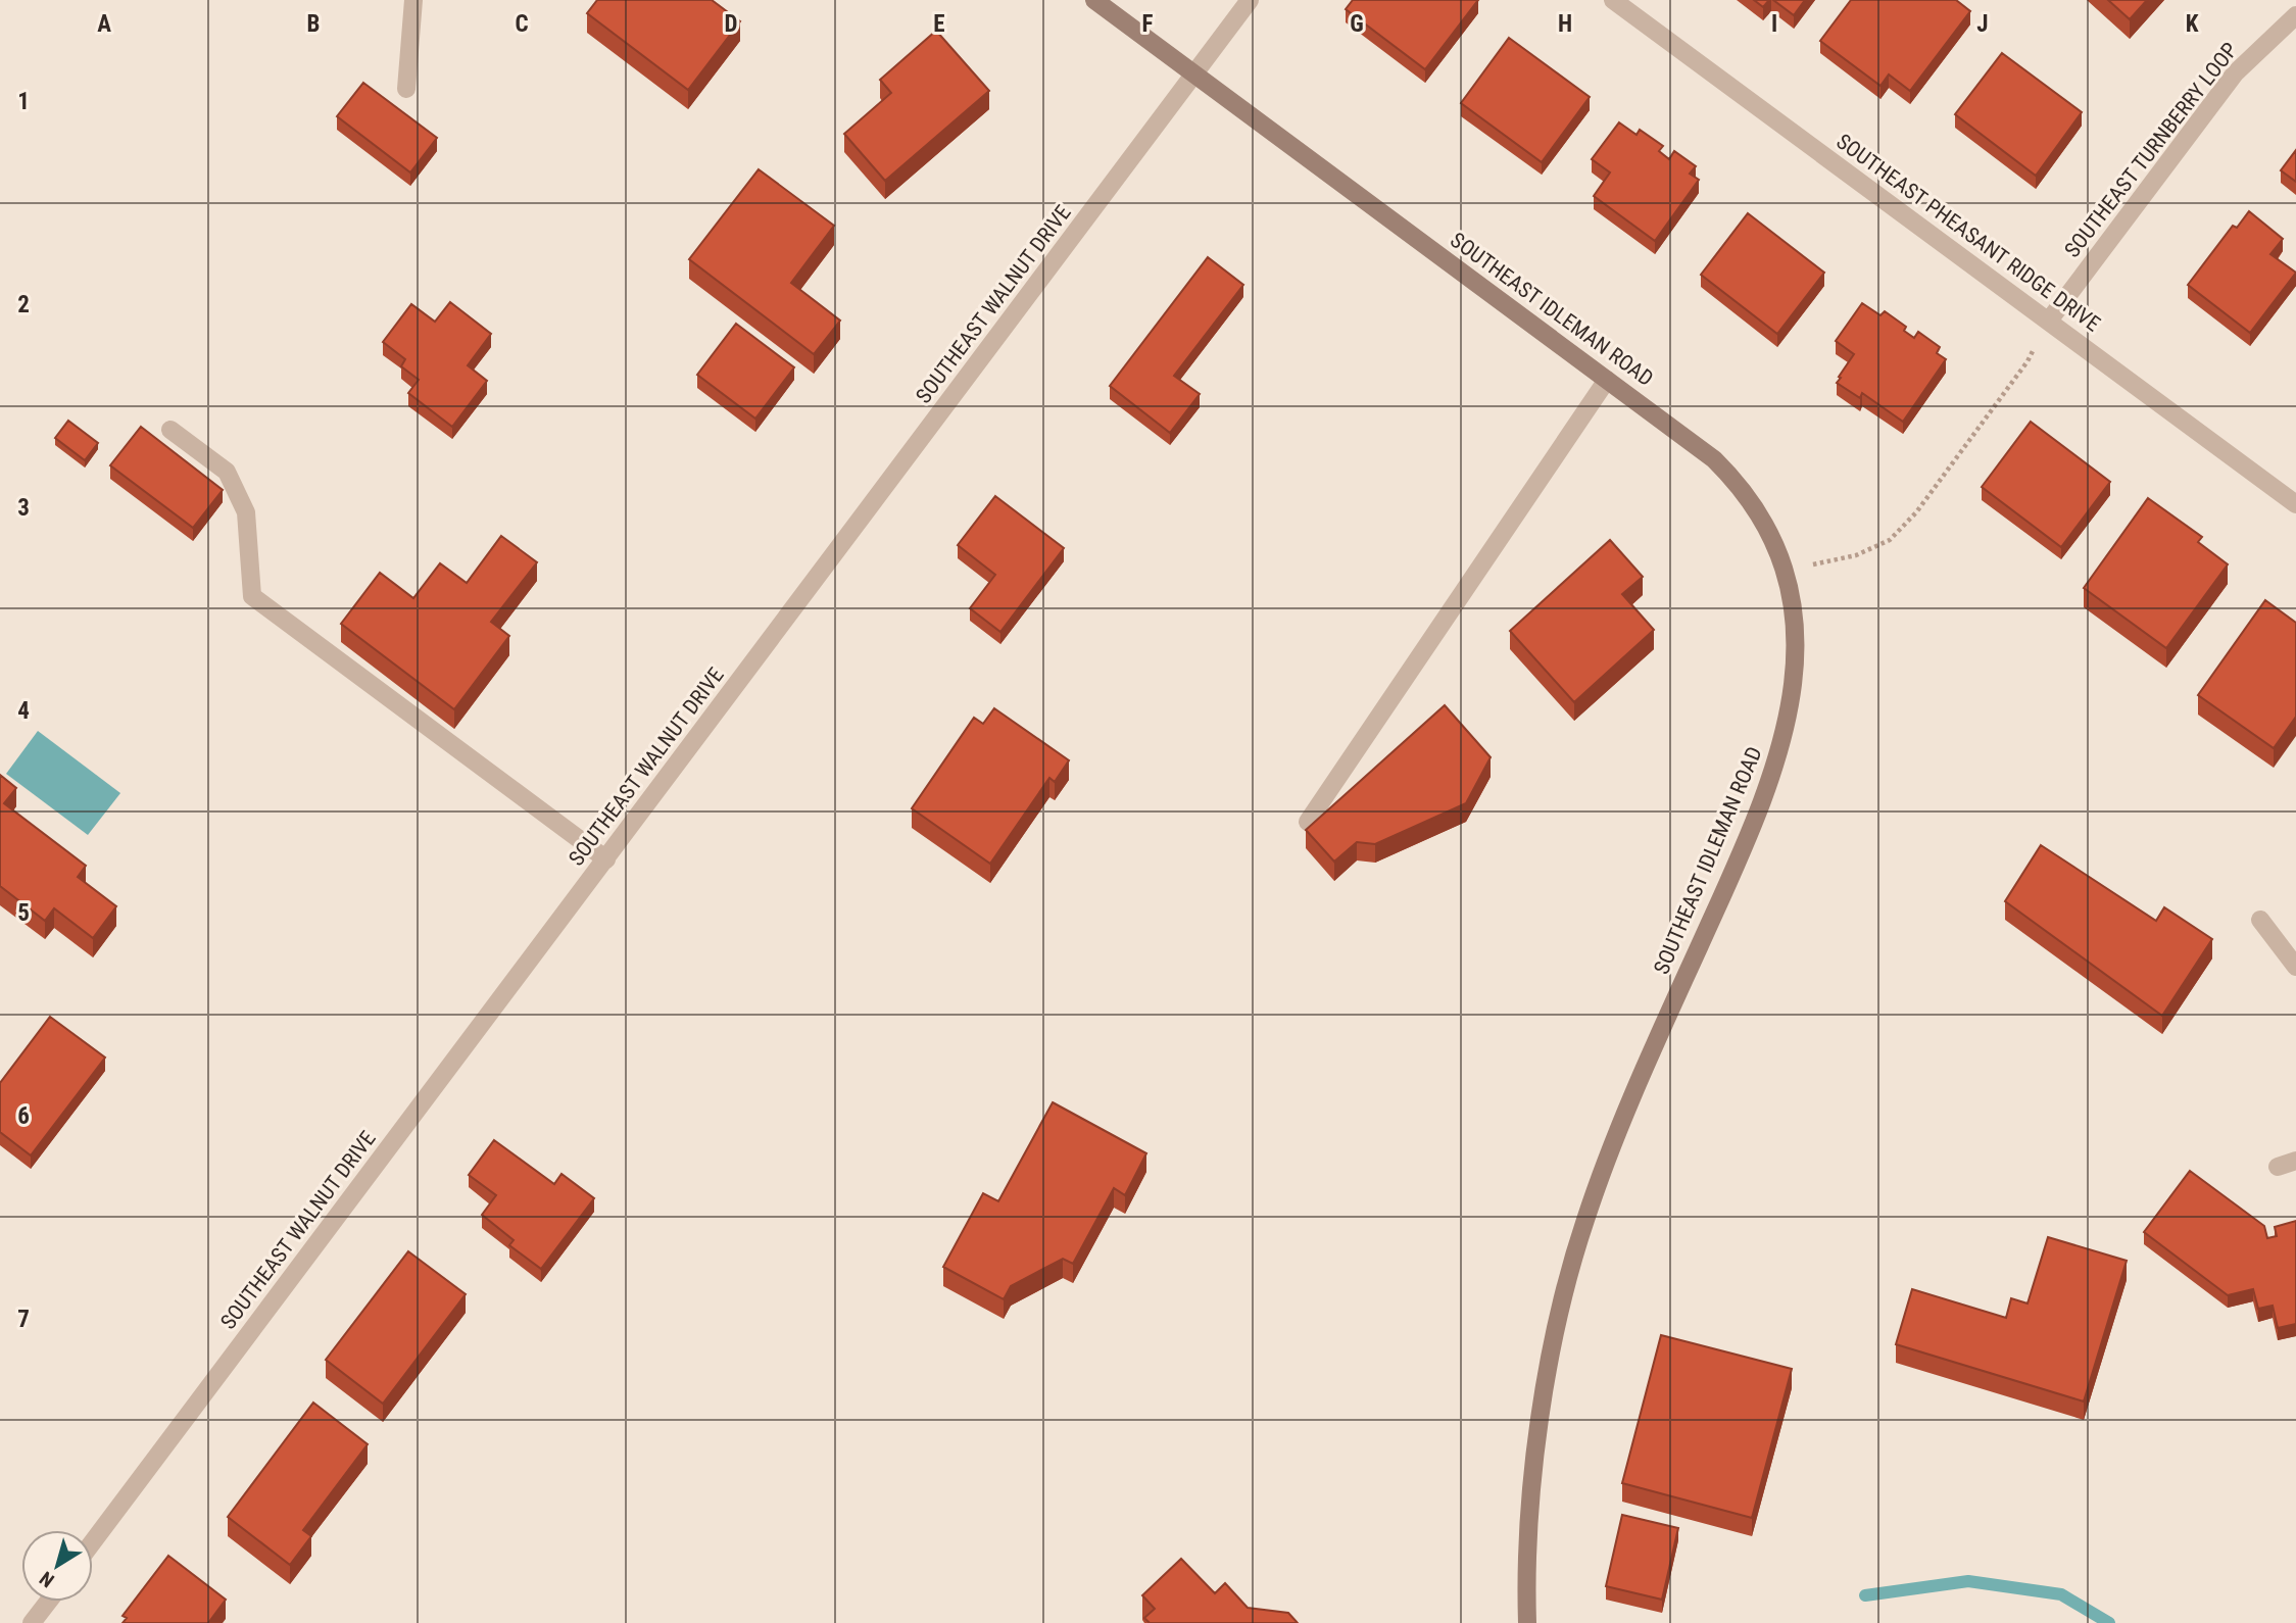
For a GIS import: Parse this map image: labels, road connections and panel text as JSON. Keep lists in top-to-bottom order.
{
  "streets": {
    "main road": ["SOUTHEAST IDLEMAN ROAD"],
    "street": ["SOUTHEAST TURNBERRY LOOP", "SOUTHEAST PHEASANT RIDGE DRIVE", "SOUTHEAST WALNUT DRIVE"]
  },
  "crossings": [
    ["SOUTHEAST TURNBERRY LOOP", "SOUTHEAST PHEASANT RIDGE DRIVE"],
    ["SOUTHEAST WALNUT DRIVE", "SOUTHEAST IDLEMAN ROAD"]
  ],
  "north": "bottom left",
  "grid": {
    "columns": [
      "A",
      "B",
      "C",
      "D",
      "E",
      "F",
      "G",
      "H",
      "I",
      "J",
      "K"
    ],
    "rows": [
      "1",
      "2",
      "3",
      "4",
      "5",
      "6",
      "7"
    ]
  }
}
